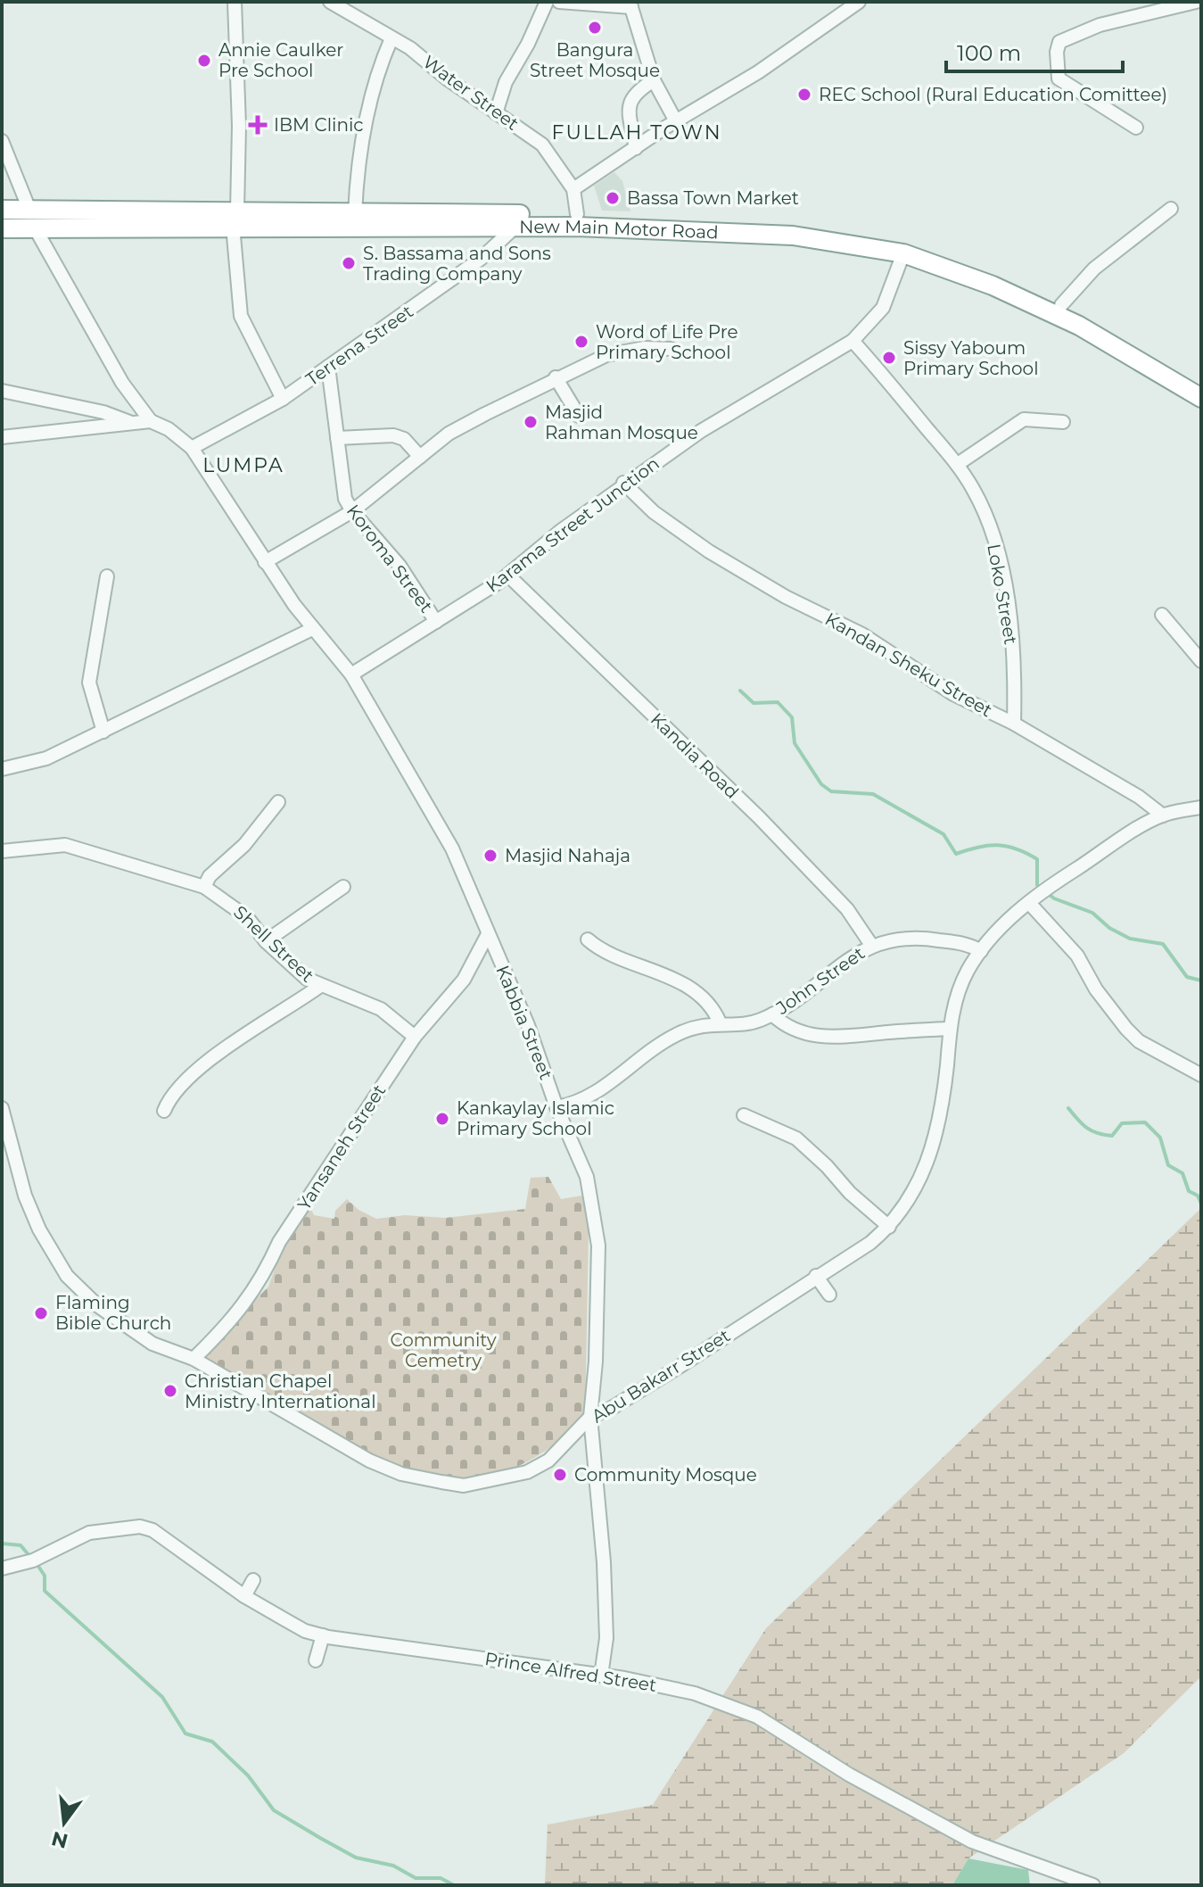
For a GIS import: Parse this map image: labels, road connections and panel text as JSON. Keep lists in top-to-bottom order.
{
  "streets": {
    "highway": ["New Main Motor Road"],
    "street": [
      "Water Street",
      "Terrena Street",
      "Karama Street Junction",
      "Koroma Street",
      "Loko Street",
      "Kandan Sheku Street",
      "Kandia Road",
      "Shell Street",
      "John Street",
      "Kabbia Street",
      "Yansaneh Street",
      "Abu Bakarr Street",
      "Prince Alfred Street"
    ]
  },
  "crossings": [
    ["Water Street", "New Main Motor Road"],
    ["New Main Motor Road", "Terrena Street"],
    ["New Main Motor Road", "Karama Street Junction"],
    ["Terrena Street", "Koroma Street"],
    ["Terrena Street", "Kabbia Street"],
    ["Karama Street Junction", "Koroma Street"],
    ["Karama Street Junction", "Loko Street"],
    ["Karama Street Junction", "Kandan Sheku Street"],
    ["Karama Street Junction", "Kandia Road"],
    ["Karama Street Junction", "Kabbia Street"],
    ["Loko Street", "Kandan Sheku Street"],
    ["Kandan Sheku Street", "Abu Bakarr Street"],
    ["Kandia Road", "John Street"],
    ["Shell Street", "Yansaneh Street"],
    ["John Street", "Kabbia Street"],
    ["John Street", "Abu Bakarr Street"],
    ["Kabbia Street", "Yansaneh Street"],
    ["Kabbia Street", "Abu Bakarr Street"],
    ["Kabbia Street", "Prince Alfred Street"],
    ["Yansaneh Street", "Abu Bakarr Street"]
  ],
  "districts": ["FULLAH TOWN", "LUMPA"],
  "parks": ["Community Cemetry"],
  "places": {
    "other": [
      "Bangura Street Mosque",
      "Annie Caulker Pre School",
      "REC School (Rural Education Comittee)",
      "Bassa Town Market",
      "S. Bassama and Sons Trading Company",
      "Word of Life Pre Primary School",
      "Sissy Yaboum Primary School",
      "Masjid Rahman Mosque",
      "Masjid Nahaja",
      "Kankaylay Islamic Primary School",
      "Flaming Bible Church",
      "Christian Chapel Ministry International",
      "Community Mosque"
    ],
    "health": ["IBM Clinic"]
  },
  "scale_bar": "100 m",
  "north": "bottom"
}
